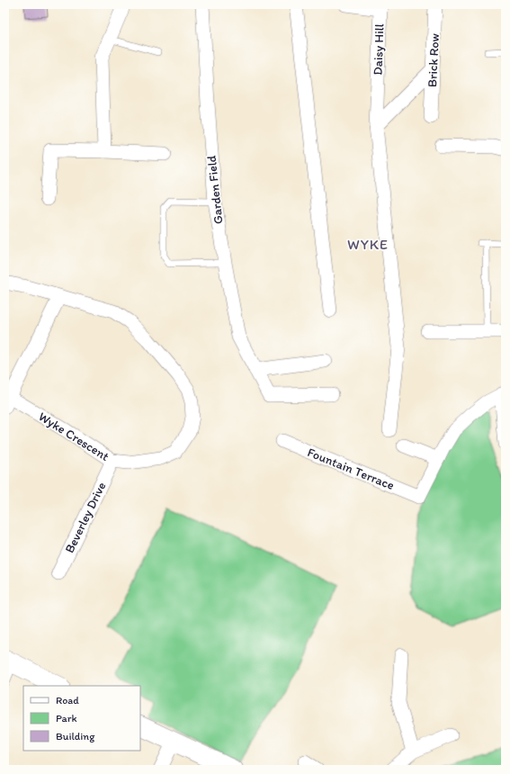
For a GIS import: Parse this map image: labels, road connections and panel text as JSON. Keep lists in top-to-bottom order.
{
  "streets": {
    "street": [
      "Daisy Hill",
      "Brick Row",
      "Garden Field",
      "Wyke Crescent",
      "Fountain Terrace",
      "Beverley Drive"
    ]
  },
  "crossings": [
    ["Wyke Crescent", "Beverley Drive"]
  ],
  "districts": ["WYKE"],
  "legend": ["Road", "Park", "Building"]
}
